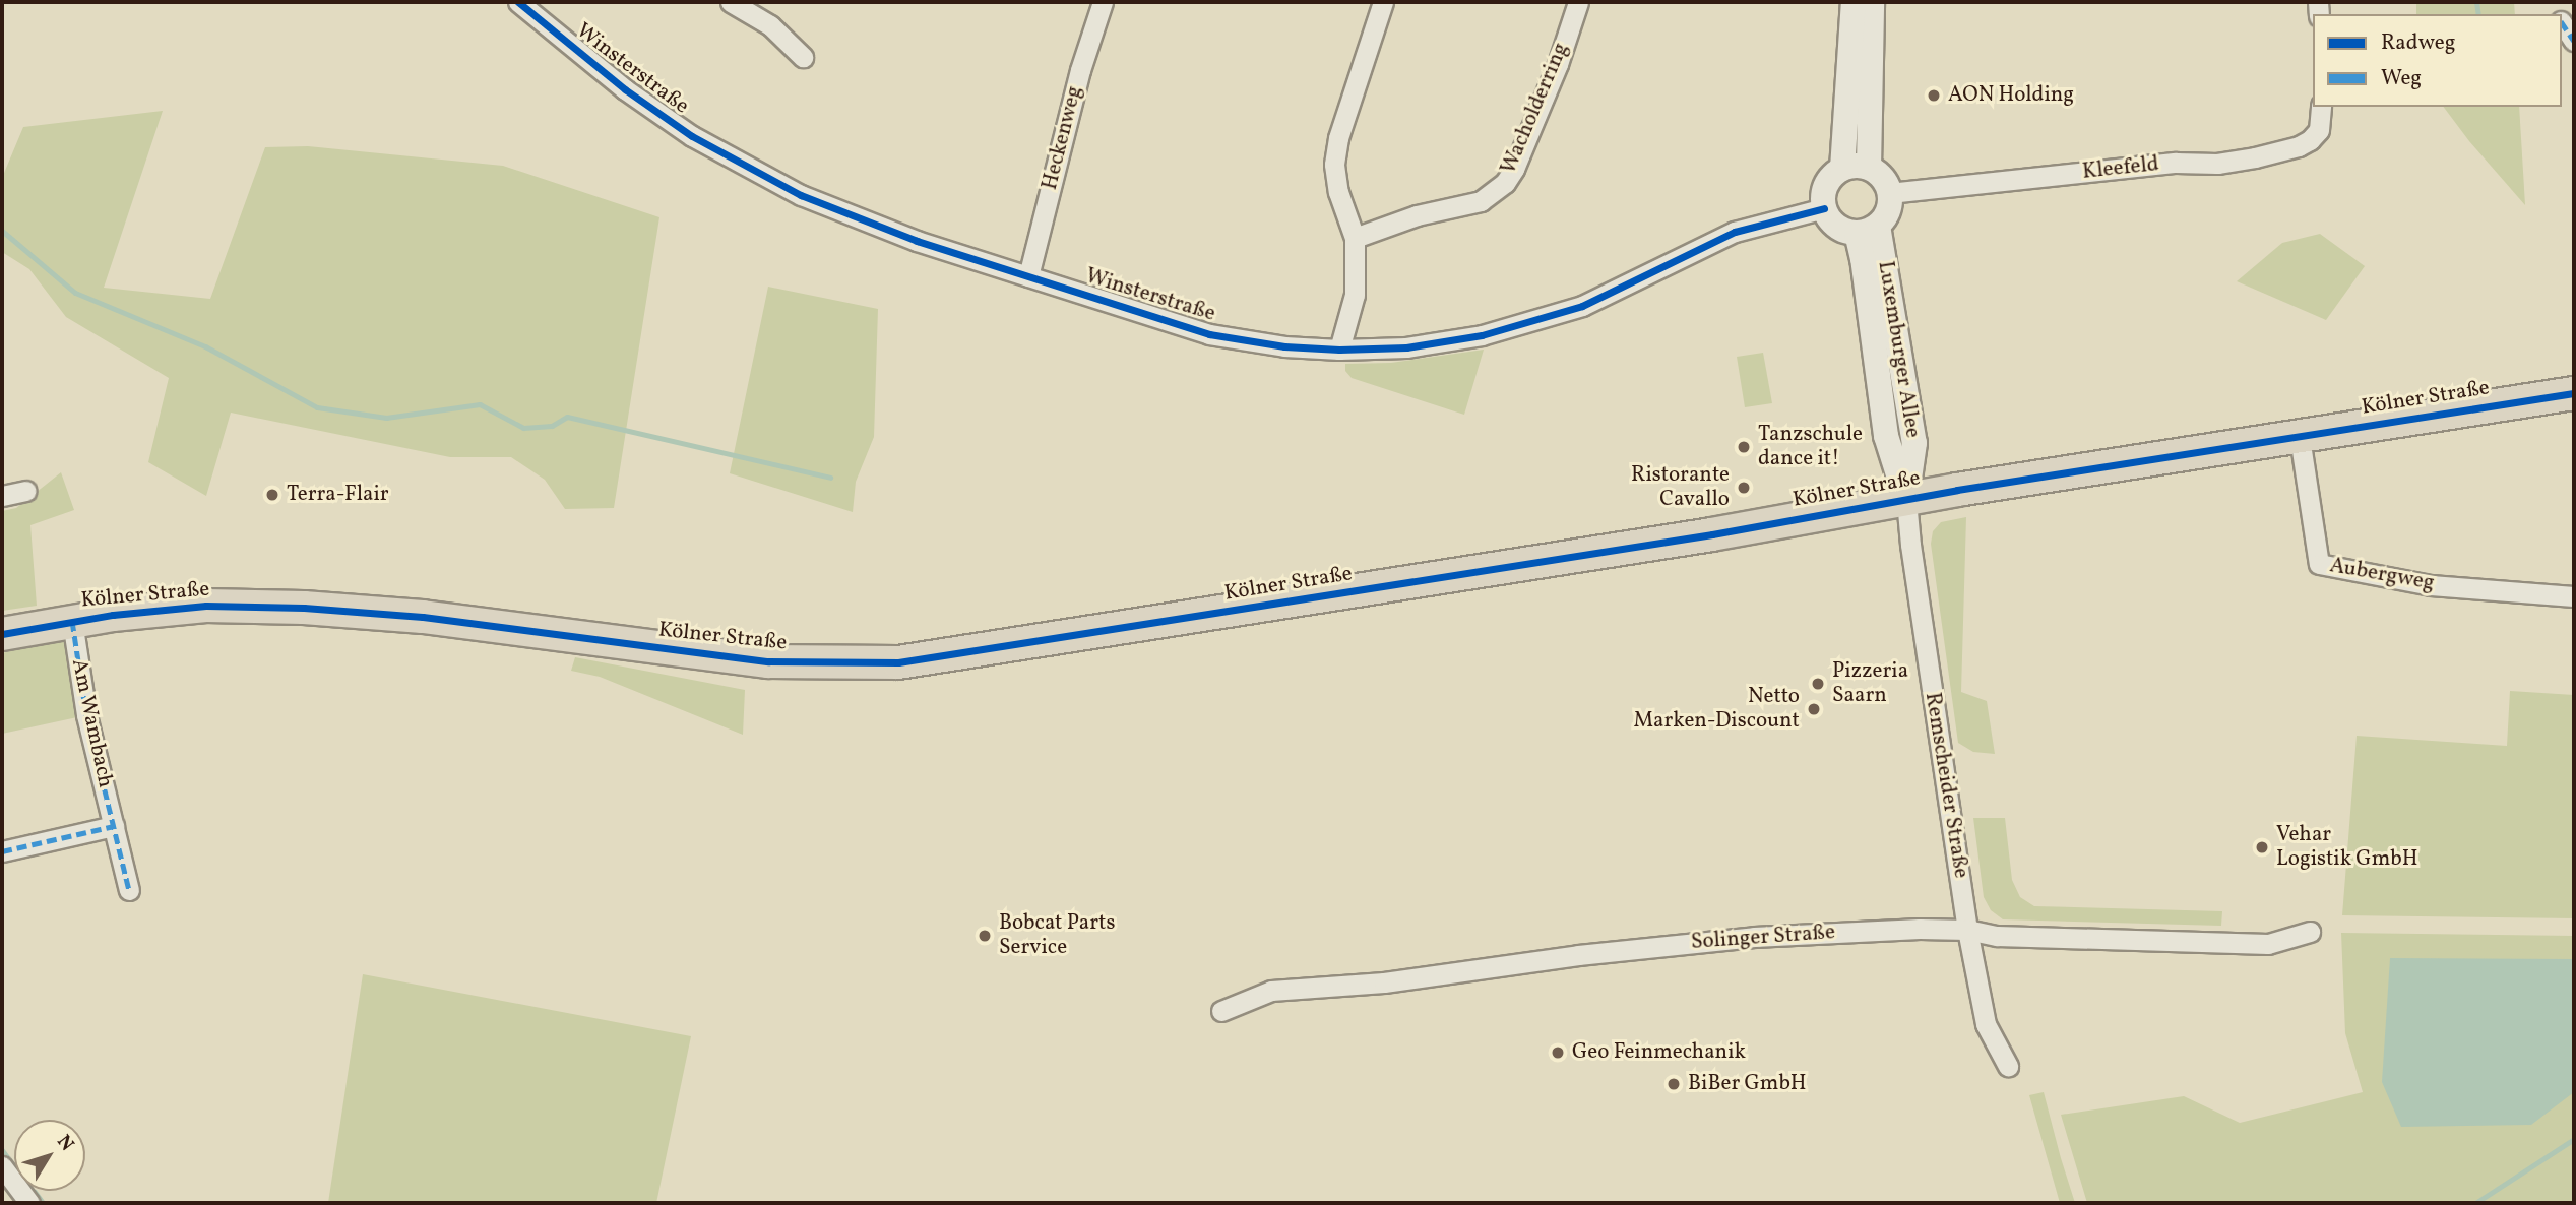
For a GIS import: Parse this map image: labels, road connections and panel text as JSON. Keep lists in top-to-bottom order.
{
  "streets": {
    "main road": ["Kölner Straße"],
    "street": [
      "Winsterstraße",
      "Wacholderring",
      "Heckenweg",
      "Kleefeld",
      "Luxemburger Allee",
      "Aubergweg",
      "Am Wambach",
      "Remscheider Straße",
      "Solinger Straße"
    ]
  },
  "crossings": [
    ["Winsterstraße", "Heckenweg"],
    ["Winsterstraße", "Kleefeld"],
    ["Winsterstraße", "Luxemburger Allee"],
    ["Kleefeld", "Luxemburger Allee"],
    ["Luxemburger Allee", "Kölner Straße"],
    ["Luxemburger Allee", "Remscheider Straße"],
    ["Kölner Straße", "Aubergweg"],
    ["Kölner Straße", "Am Wambach"],
    ["Kölner Straße", "Remscheider Straße"],
    ["Remscheider Straße", "Solinger Straße"]
  ],
  "places": [
    "AON Holding",
    "Tanzschule dance it!",
    "Ristorante Cavallo",
    "Terra-Flair",
    "Pizzeria Saarn",
    "Netto Marken-Discount",
    "Vehar Logistik GmbH",
    "Bobcat Parts Service",
    "Geo Feinmechanik",
    "BiBer GmbH"
  ],
  "legend": ["Radweg", "Weg"],
  "north": "top right"
}
